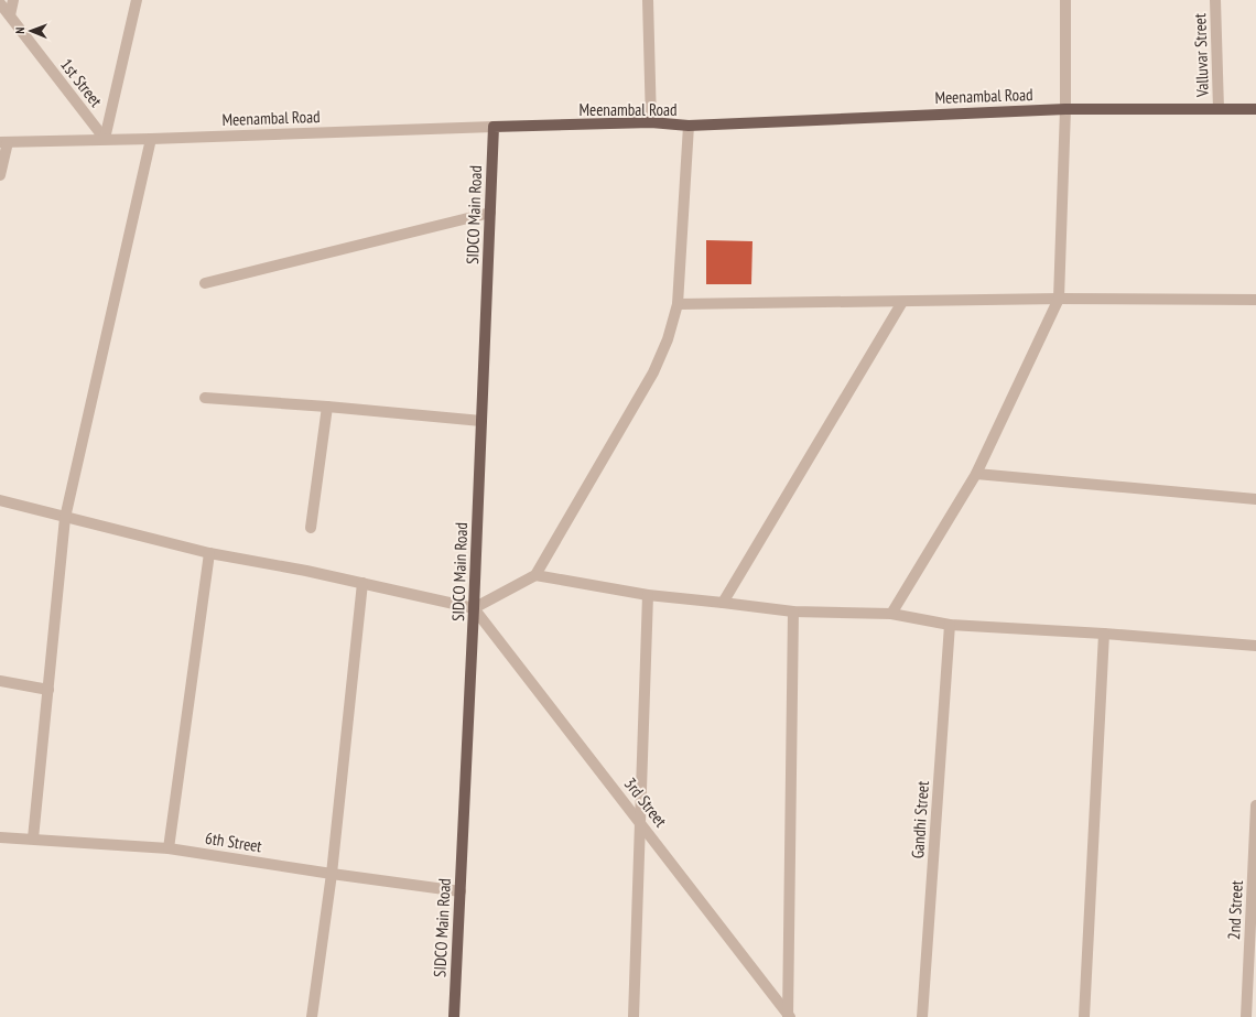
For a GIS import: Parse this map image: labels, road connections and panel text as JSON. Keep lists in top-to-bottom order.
{
  "streets": {
    "main road": ["Meenambal Road", "SIDCO Main Road"],
    "street": [
      "Valluvar Street",
      "1st Street",
      "3rd Street",
      "Gandhi Street",
      "6th Street",
      "2nd Street"
    ]
  },
  "crossings": [
    ["Valluvar Street", "Meenambal Road"],
    ["1st Street", "Meenambal Road"],
    ["Meenambal Road", "SIDCO Main Road"],
    ["SIDCO Main Road", "3rd Street"],
    ["SIDCO Main Road", "6th Street"]
  ],
  "north": "left"
}
